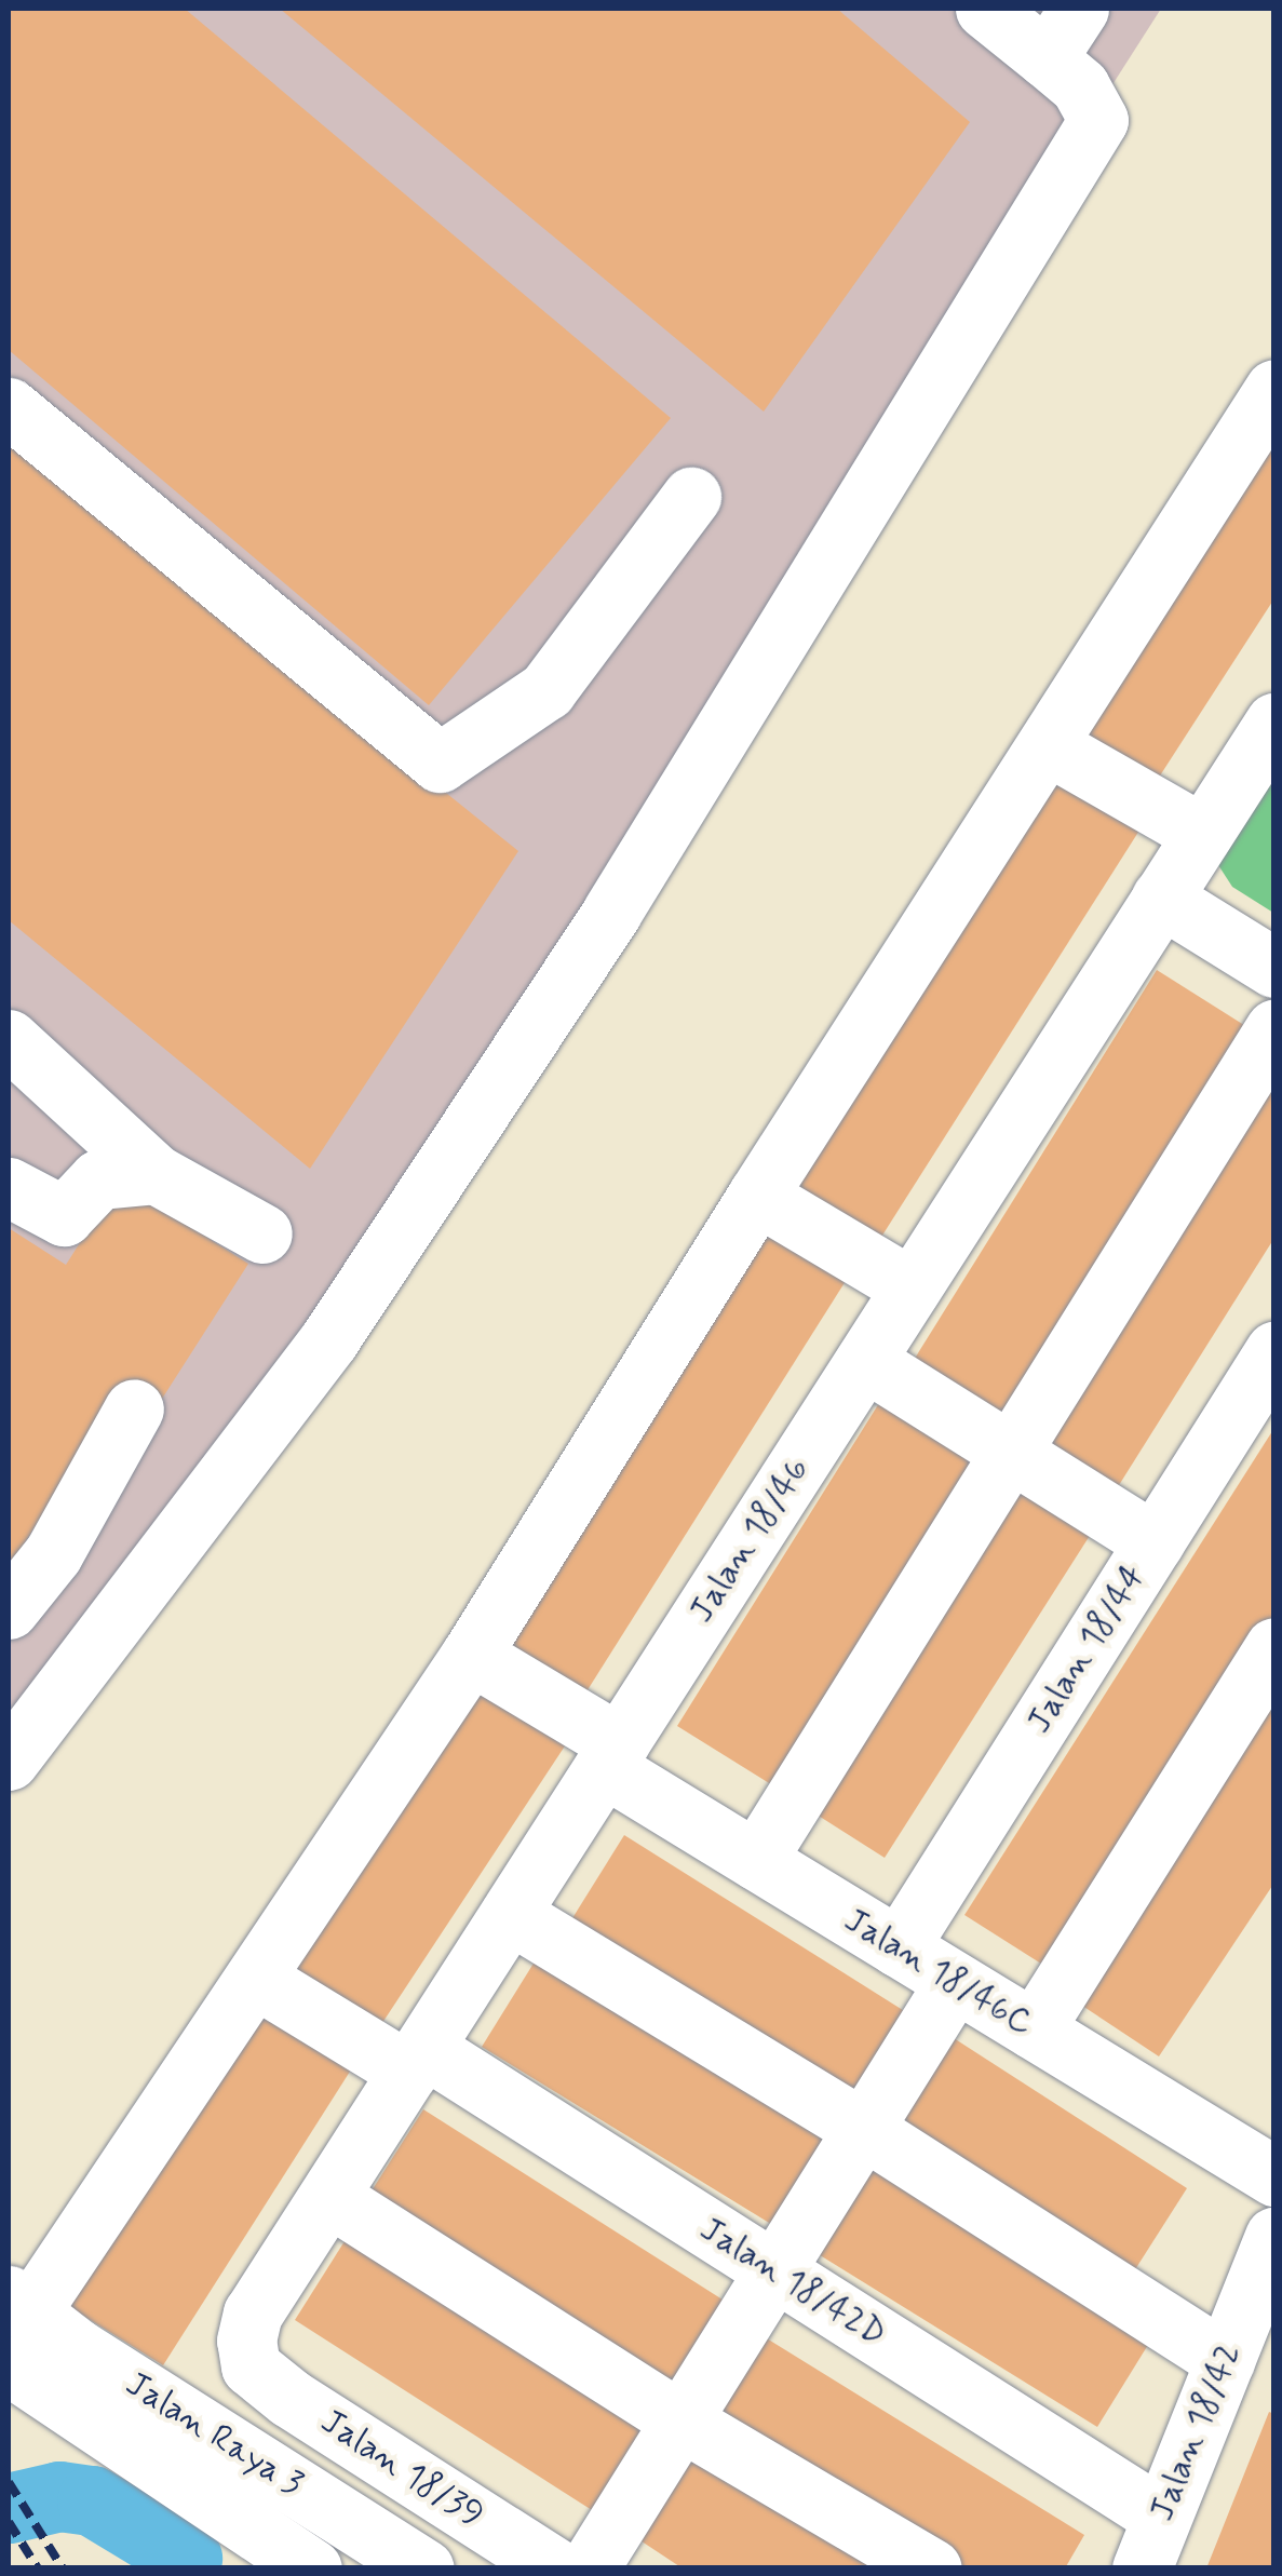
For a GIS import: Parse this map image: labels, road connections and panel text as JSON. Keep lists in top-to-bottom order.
{
  "streets": {
    "street": [
      "Jalan 18/46",
      "Jalan 18/44",
      "Jalan 18/46C",
      "Jalan 18/42D",
      "Jalan 18/42",
      "Jalan Raya 3",
      "Jalan 18/39"
    ]
  },
  "crossings": [
    ["Jalan 18/46", "Jalan 18/46C"],
    ["Jalan 18/46", "Jalan 18/42D"],
    ["Jalan 18/46", "Jalan 18/39"],
    ["Jalan 18/44", "Jalan 18/46C"],
    ["Jalan 18/42D", "Jalan 18/42"]
  ]
}
